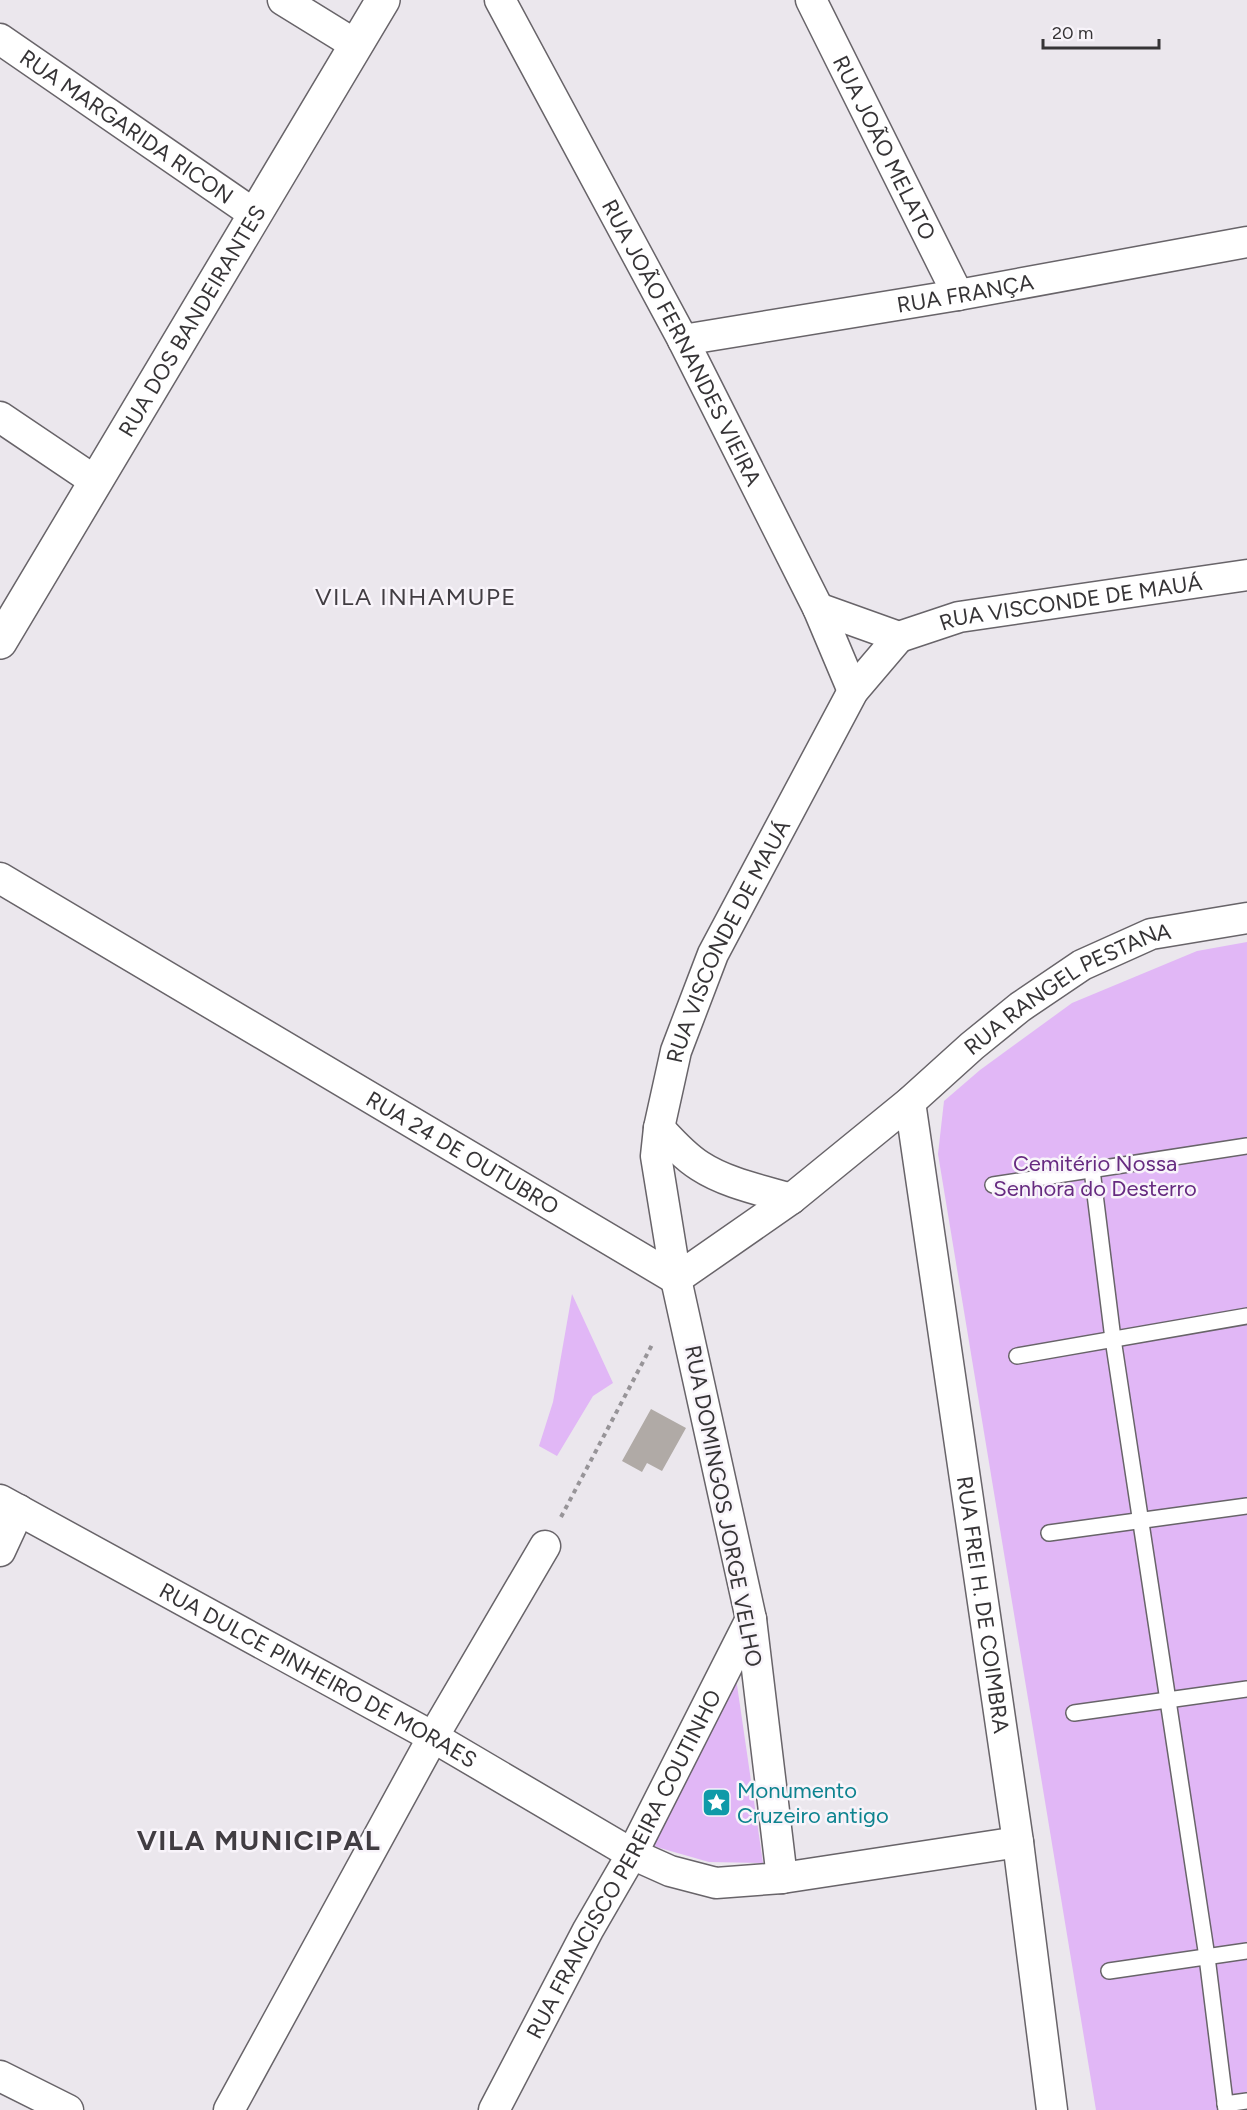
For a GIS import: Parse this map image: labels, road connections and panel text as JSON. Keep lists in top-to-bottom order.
{
  "streets": {
    "street": [
      "RUA MARGARIDA RICON",
      "RUA JOÃO MELATO",
      "RUA FRANÇA",
      "RUA DOS BANDEIRANTES",
      "RUA JOÃO FERNANDES VIEIRA",
      "RUA VISCONDE DE MAUÁ",
      "RUA RANGEL PESTANA",
      "RUA 24 DE OUTUBRO",
      "RUA DOMINGOS JORGE VELHO",
      "RUA FREI H. DE COIMBRA",
      "RUA DULCE PINHEIRO DE MORAES",
      "RUA FRANCISCO PEREIRA COUTINHO"
    ]
  },
  "crossings": [
    ["RUA MARGARIDA RICON", "RUA DOS BANDEIRANTES"],
    ["RUA JOÃO MELATO", "RUA FRANÇA"],
    ["RUA FRANÇA", "RUA JOÃO FERNANDES VIEIRA"],
    ["RUA JOÃO FERNANDES VIEIRA", "RUA VISCONDE DE MAUÁ"],
    ["RUA VISCONDE DE MAUÁ", "RUA 24 DE OUTUBRO"],
    ["RUA VISCONDE DE MAUÁ", "RUA DOMINGOS JORGE VELHO"],
    ["RUA RANGEL PESTANA", "RUA FREI H. DE COIMBRA"],
    ["RUA 24 DE OUTUBRO", "RUA DOMINGOS JORGE VELHO"],
    ["RUA DOMINGOS JORGE VELHO", "RUA DULCE PINHEIRO DE MORAES"],
    ["RUA DOMINGOS JORGE VELHO", "RUA FRANCISCO PEREIRA COUTINHO"],
    ["RUA FREI H. DE COIMBRA", "RUA DULCE PINHEIRO DE MORAES"],
    ["RUA DULCE PINHEIRO DE MORAES", "RUA FRANCISCO PEREIRA COUTINHO"]
  ],
  "districts": ["VILA INHAMUPE", "VILA MUNICIPAL"],
  "parks": ["Cemitério Nossa Senhora do Desterro"],
  "places": {
    "place": ["Monumento Cruzeiro antigo"]
  },
  "scale_bar": "20 m"
}
